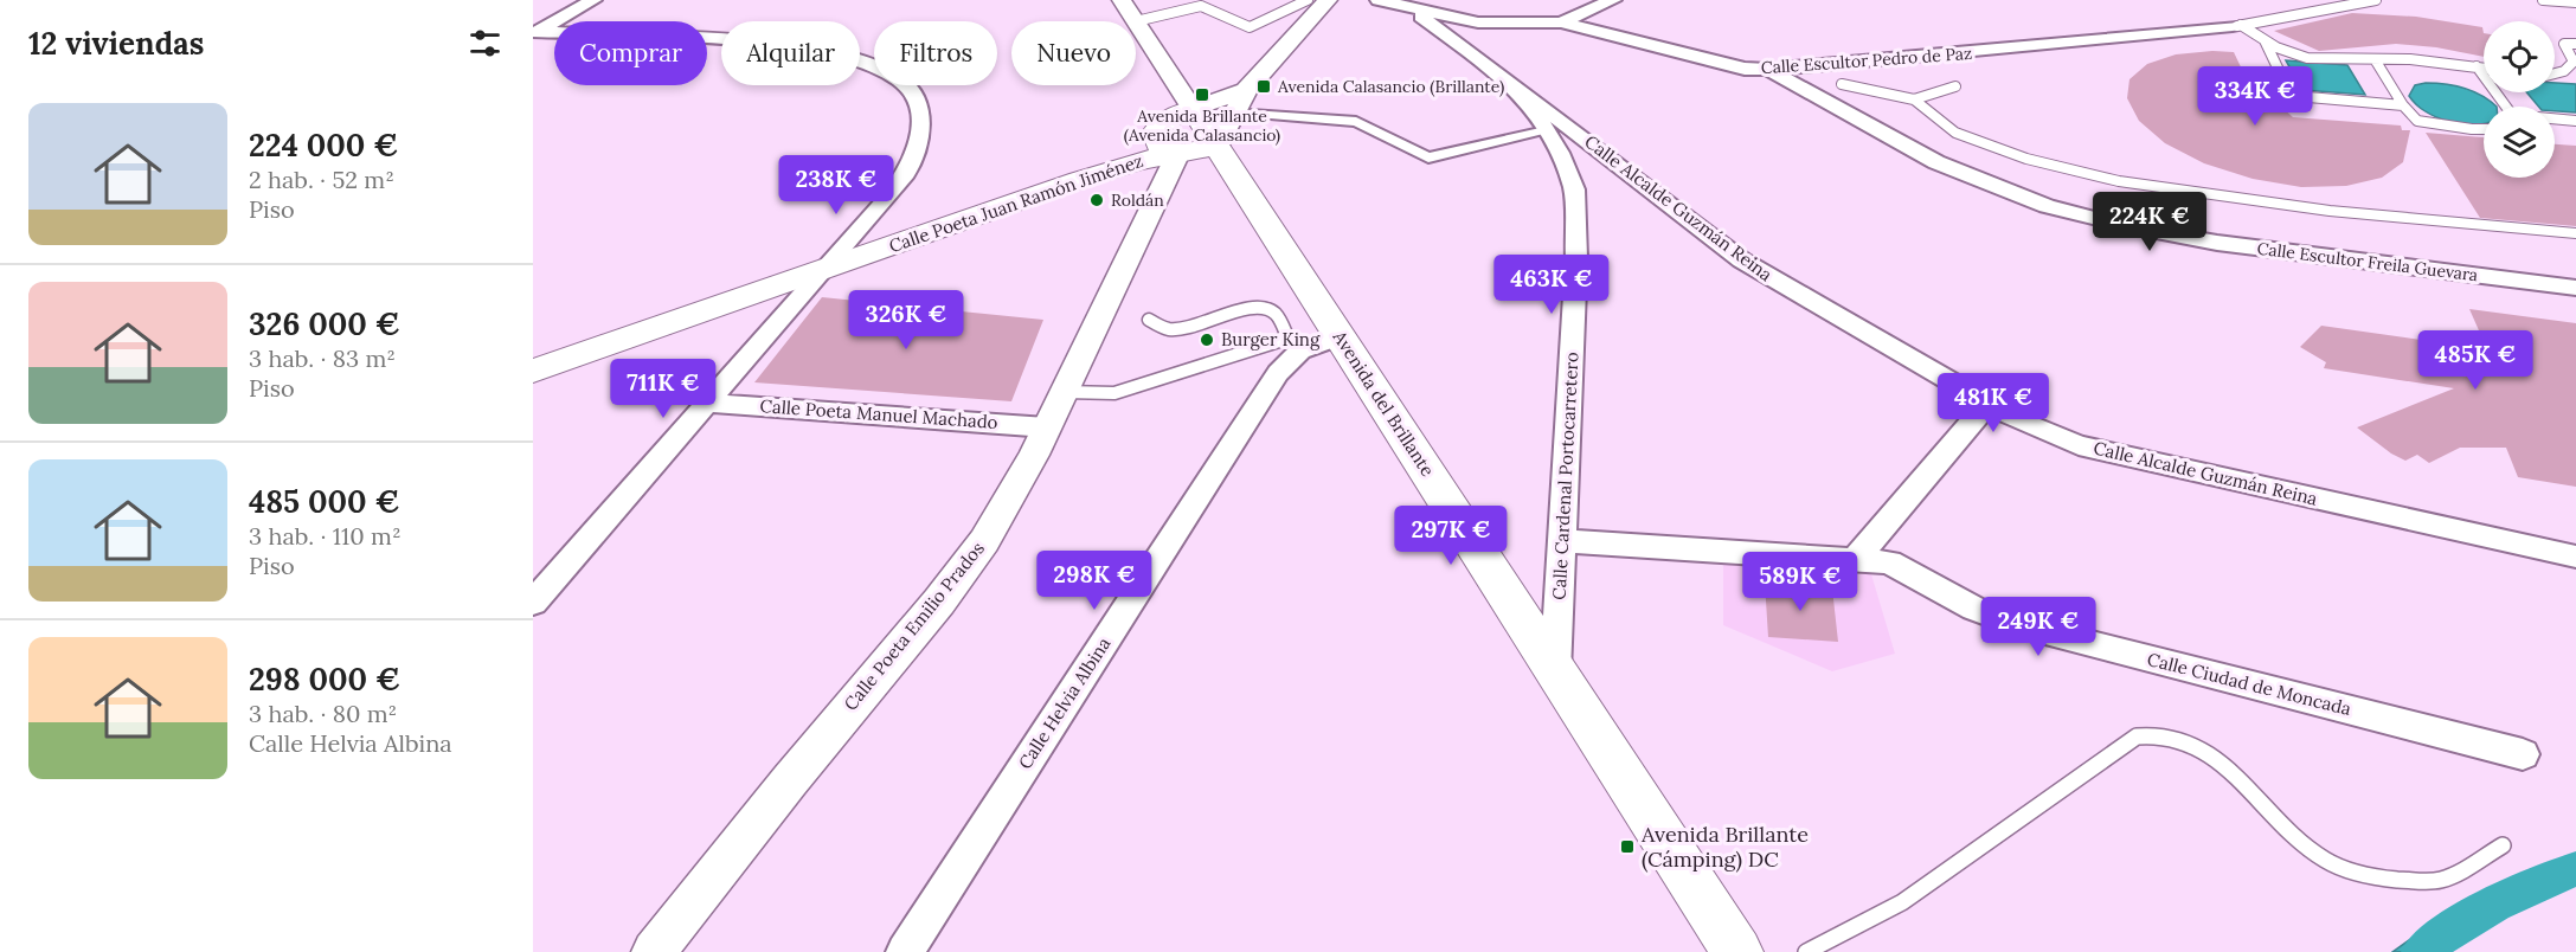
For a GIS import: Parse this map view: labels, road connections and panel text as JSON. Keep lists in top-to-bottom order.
{
  "streets": {
    "main road": ["Calle Poeta Juan Ramón Jiménez", "Avenida del Brillante"],
    "street": [
      "Calle Escultor Pedro de Paz",
      "Calle Alcalde Guzmán Reina",
      "Calle Escultor Freila Guevara",
      "Calle Poeta Manuel Machado",
      "Calle Cardenal Portocarretero",
      "Calle Poeta Emilio Prados",
      "Calle Ciudad de Moncada",
      "Calle Helvia Albina"
    ]
  },
  "crossings": [
    ["Calle Escultor Pedro de Paz", "Calle Escultor Freila Guevara"],
    ["Calle Escultor Pedro de Paz", "Calle Cardenal Portocarretero"],
    ["Calle Poeta Juan Ramón Jiménez", "Calle Poeta Emilio Prados"],
    ["Calle Alcalde Guzmán Reina", "Calle Cardenal Portocarretero"],
    ["Avenida del Brillante", "Calle Cardenal Portocarretero"],
    ["Avenida del Brillante", "Calle Helvia Albina"],
    ["Calle Poeta Manuel Machado", "Calle Poeta Emilio Prados"],
    ["Calle Cardenal Portocarretero", "Calle Ciudad de Moncada"]
  ],
  "places": {
    "transit": ["Avenida Calasancio (Brillante)", "Avenida Brillante (Avenida Calasancio)", "Avenida Brillante (Cámping) DC"],
    "other": ["Roldán", "Burger King"]
  },
  "page": {
    "heading": "12 viviendas",
    "chip": [
      "Comprar",
      "Alquilar",
      "Filtros",
      "Nuevo"
    ],
    "price": [
      "334K €",
      "238K €",
      "224K €",
      "463K €",
      "326K €",
      "485K €",
      "711K €",
      "481K €",
      "297K €",
      "298K €",
      "589K €",
      "249K €"
    ],
    "list": [
      {
        "name": "224 000 €",
        "note": "2 hab. · 52 m² · Piso"
      },
      {
        "name": "326 000 €",
        "note": "3 hab. · 83 m² · Piso"
      },
      {
        "name": "485 000 €",
        "note": "3 hab. · 110 m² · Piso"
      },
      {
        "name": "298 000 €",
        "note": "3 hab. · 80 m² · Calle Helvia Albina"
      }
    ]
  }
}
